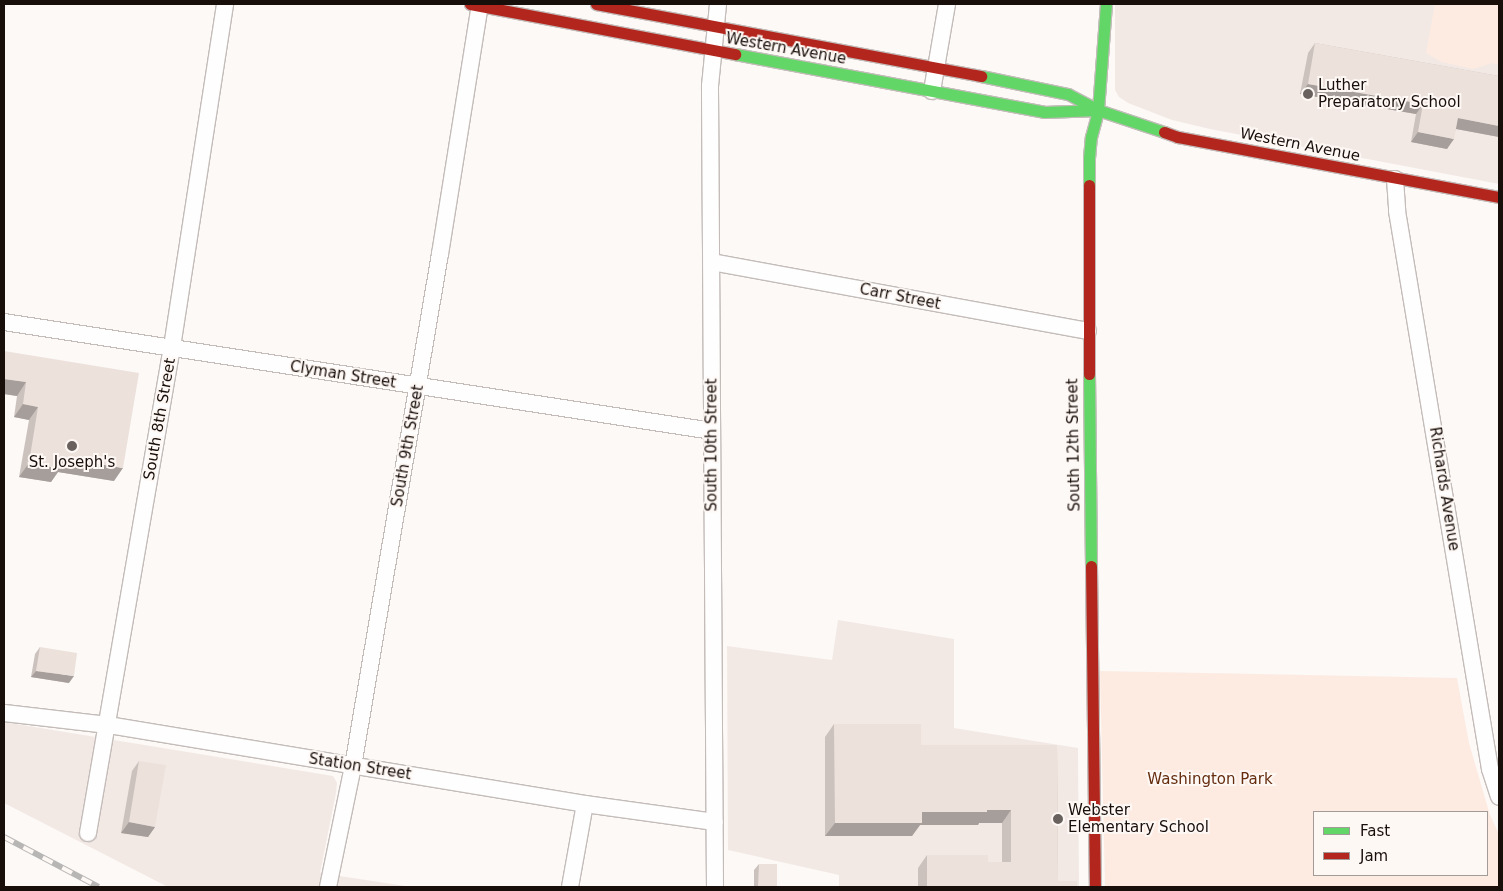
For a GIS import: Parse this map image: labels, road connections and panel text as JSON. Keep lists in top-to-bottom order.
{
  "streets": {
    "street": [
      "Western Avenue",
      "Carr Street",
      "Clyman Street",
      "South 8th Street",
      "South 10th Street",
      "South 12th Street",
      "South 9th Street",
      "Richards Avenue",
      "Station Street"
    ]
  },
  "crossings": [
    ["Western Avenue", "South 10th Street"],
    ["Western Avenue", "South 12th Street"],
    ["Western Avenue", "South 9th Street"],
    ["Western Avenue", "Richards Avenue"],
    ["Carr Street", "South 10th Street"],
    ["Carr Street", "South 12th Street"],
    ["Clyman Street", "South 8th Street"],
    ["Clyman Street", "South 10th Street"],
    ["Clyman Street", "South 9th Street"],
    ["South 8th Street", "Station Street"],
    ["South 10th Street", "Station Street"],
    ["South 9th Street", "Station Street"]
  ],
  "parks": ["Washington Park"],
  "places": ["Luther Preparatory School", "St. Joseph's", "Webster Elementary School"],
  "legend": ["Fast", "Jam"]
}
